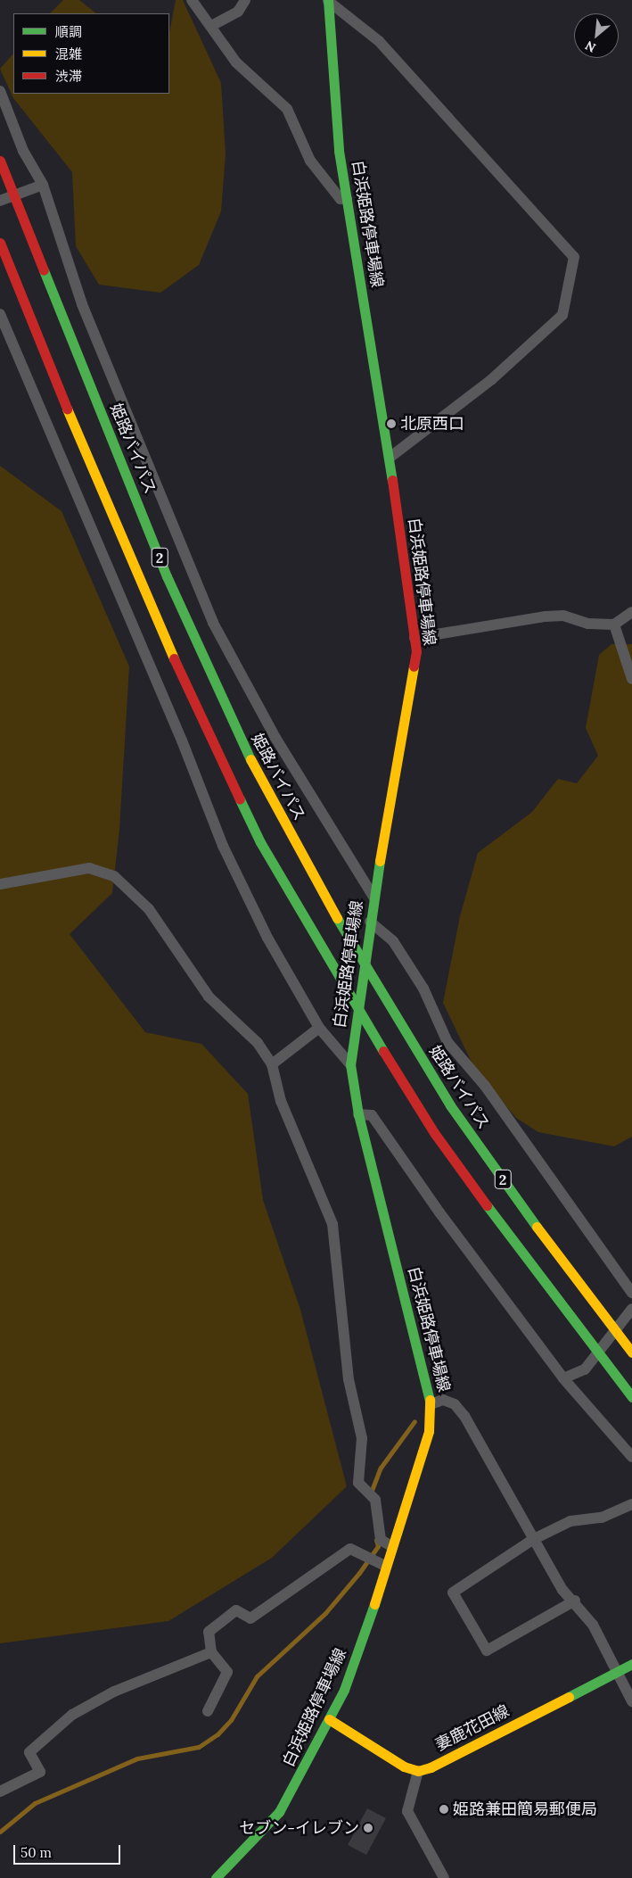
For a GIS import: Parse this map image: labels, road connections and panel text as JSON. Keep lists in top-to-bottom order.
{
  "streets": {
    "main road": [
      "白浜姫路停車場線",
      "姫路バイパス",
      "2",
      "妻鹿花田線"
    ]
  },
  "places": ["北原西口", "姫路兼田簡易郵便局", "セブン-イレブン"],
  "legend": ["順調", "混雑", "渋滞"],
  "scale_bar": "50 m",
  "north": "bottom left"
}
